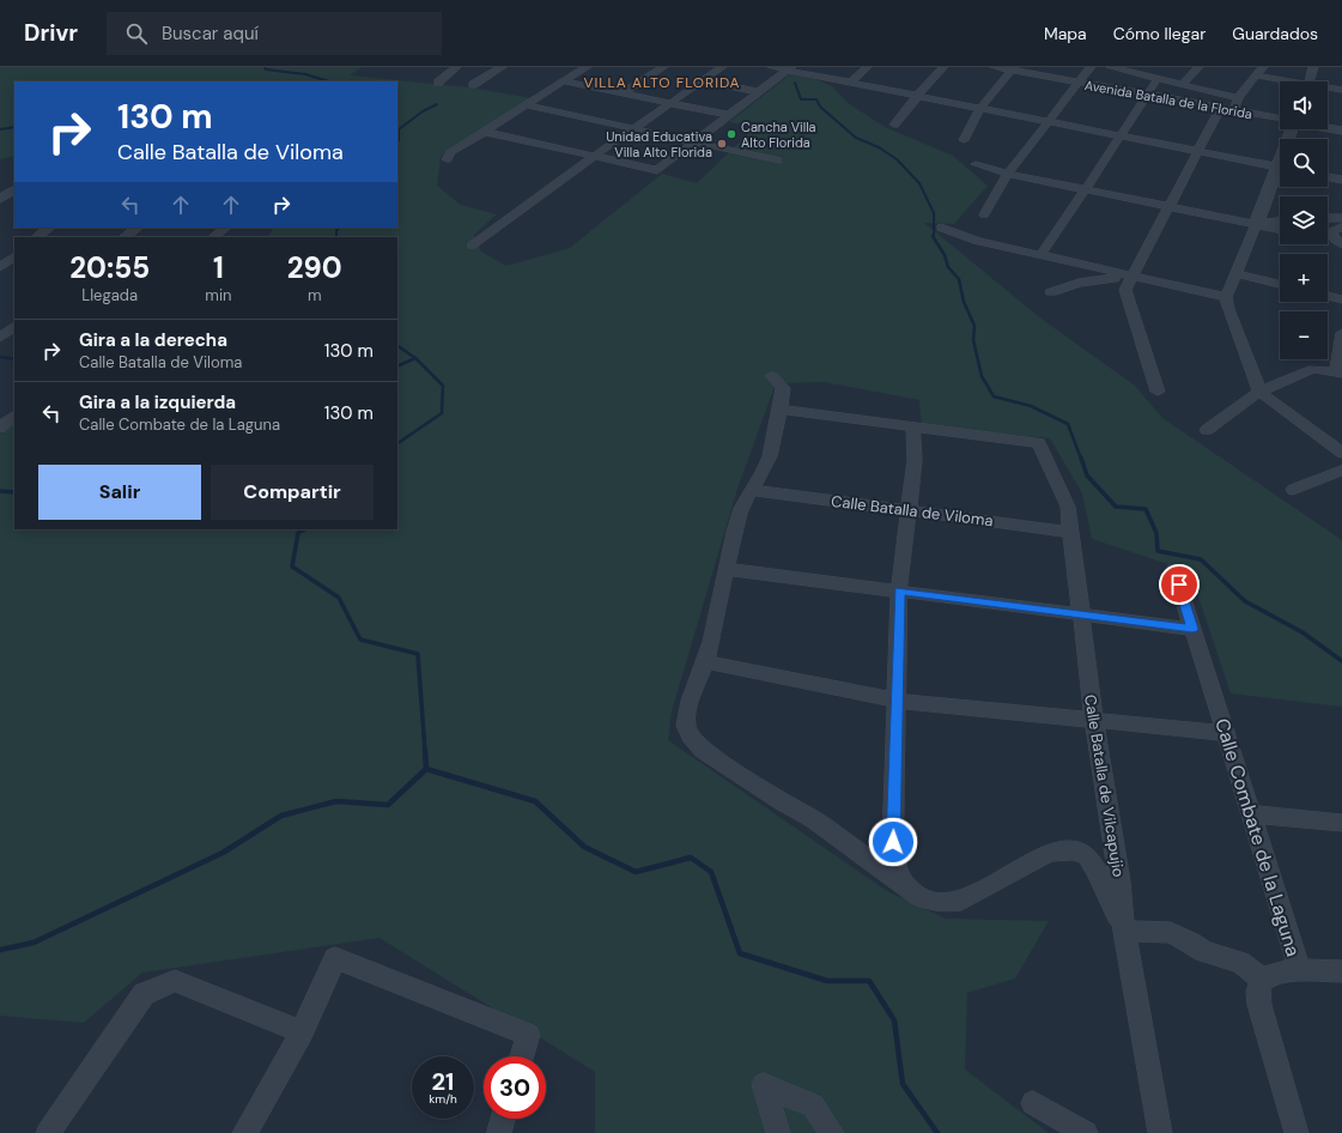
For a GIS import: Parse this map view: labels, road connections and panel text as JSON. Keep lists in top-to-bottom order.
{
  "streets": {
    "street": [
      "Avenida Batalla de la Florida",
      "Calle Batalla de Viloma",
      "Calle Batalla de Vilcapujio",
      "Calle Combate de la Laguna"
    ]
  },
  "crossings": [
    ["Calle Batalla de Viloma", "Calle Batalla de Vilcapujio"]
  ],
  "districts": ["VILLA ALTO FLORIDA"],
  "places": ["Cancha Villa Alto Florida", "Unidad Educativa Villa Alto Florida"],
  "page": {
    "header": "Drivr",
    "search": "Buscar aquí",
    "nav": ["Mapa", "Cómo llegar", "Guardados"],
    "map_buttons": ["+", "−"],
    "turn": ["130 m", "Calle Batalla de Viloma"],
    "eta": [
      "20:55",
      "Llegada",
      "1",
      "min",
      "290",
      "m"
    ],
    "list": [
      {
        "name": "Gira a la derecha",
        "note": "Calle Batalla de Viloma",
        "value": "130 m"
      },
      {
        "name": "Gira a la izquierda",
        "note": "Calle Combate de la Laguna",
        "value": "130 m"
      }
    ],
    "buttons": ["Salir", "Compartir"],
    "speed": "21 km/h",
    "limit": "30"
  }
}
